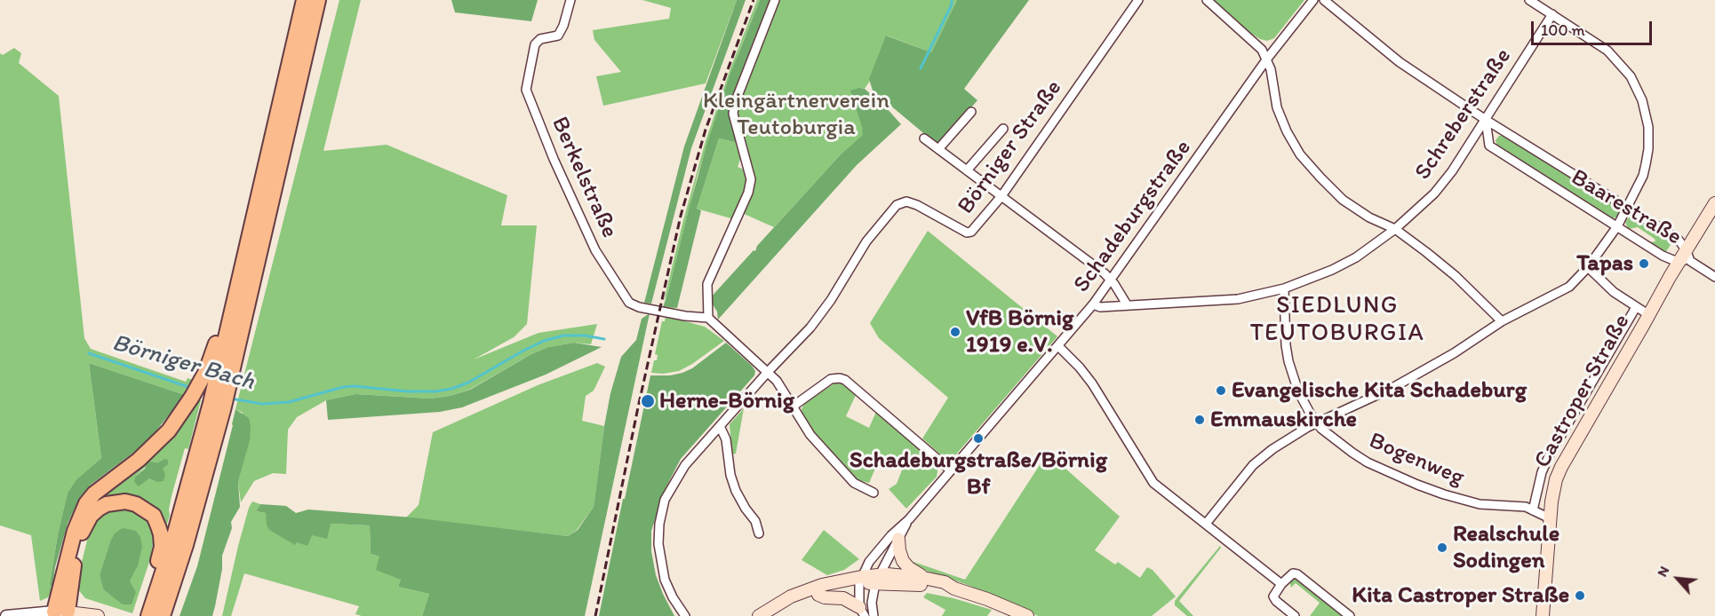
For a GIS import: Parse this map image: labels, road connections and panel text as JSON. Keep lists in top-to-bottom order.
{
  "streets": {
    "main road": ["Castroper Straße"],
    "street": [
      "Schreberstraße",
      "Börniger Straße",
      "Berkelstraße",
      "Baarestraße",
      "Schadeburgstraße",
      "Bogenweg"
    ]
  },
  "crossings": [
    ["Schreberstraße", "Baarestraße"],
    ["Schreberstraße", "Schadeburgstraße"],
    ["Schreberstraße", "Bogenweg"],
    ["Baarestraße", "Castroper Straße"],
    ["Castroper Straße", "Bogenweg"]
  ],
  "districts": ["SIEDLUNG TEUTOBURGIA"],
  "water": ["Börniger Bach"],
  "parks": ["Kleingärtnerverein Teutoburgia"],
  "places": [
    "Tapas",
    "VfB Börnig 1919 e.V.",
    "Evangelische Kita Schadeburg",
    "Herne-Börnig",
    "Emmauskirche",
    "Schadeburgstraße/Börnig Bf",
    "Realschule Sodingen",
    "Kita Castroper Straße"
  ],
  "scale_bar": "100 m",
  "north": "top left"
}
